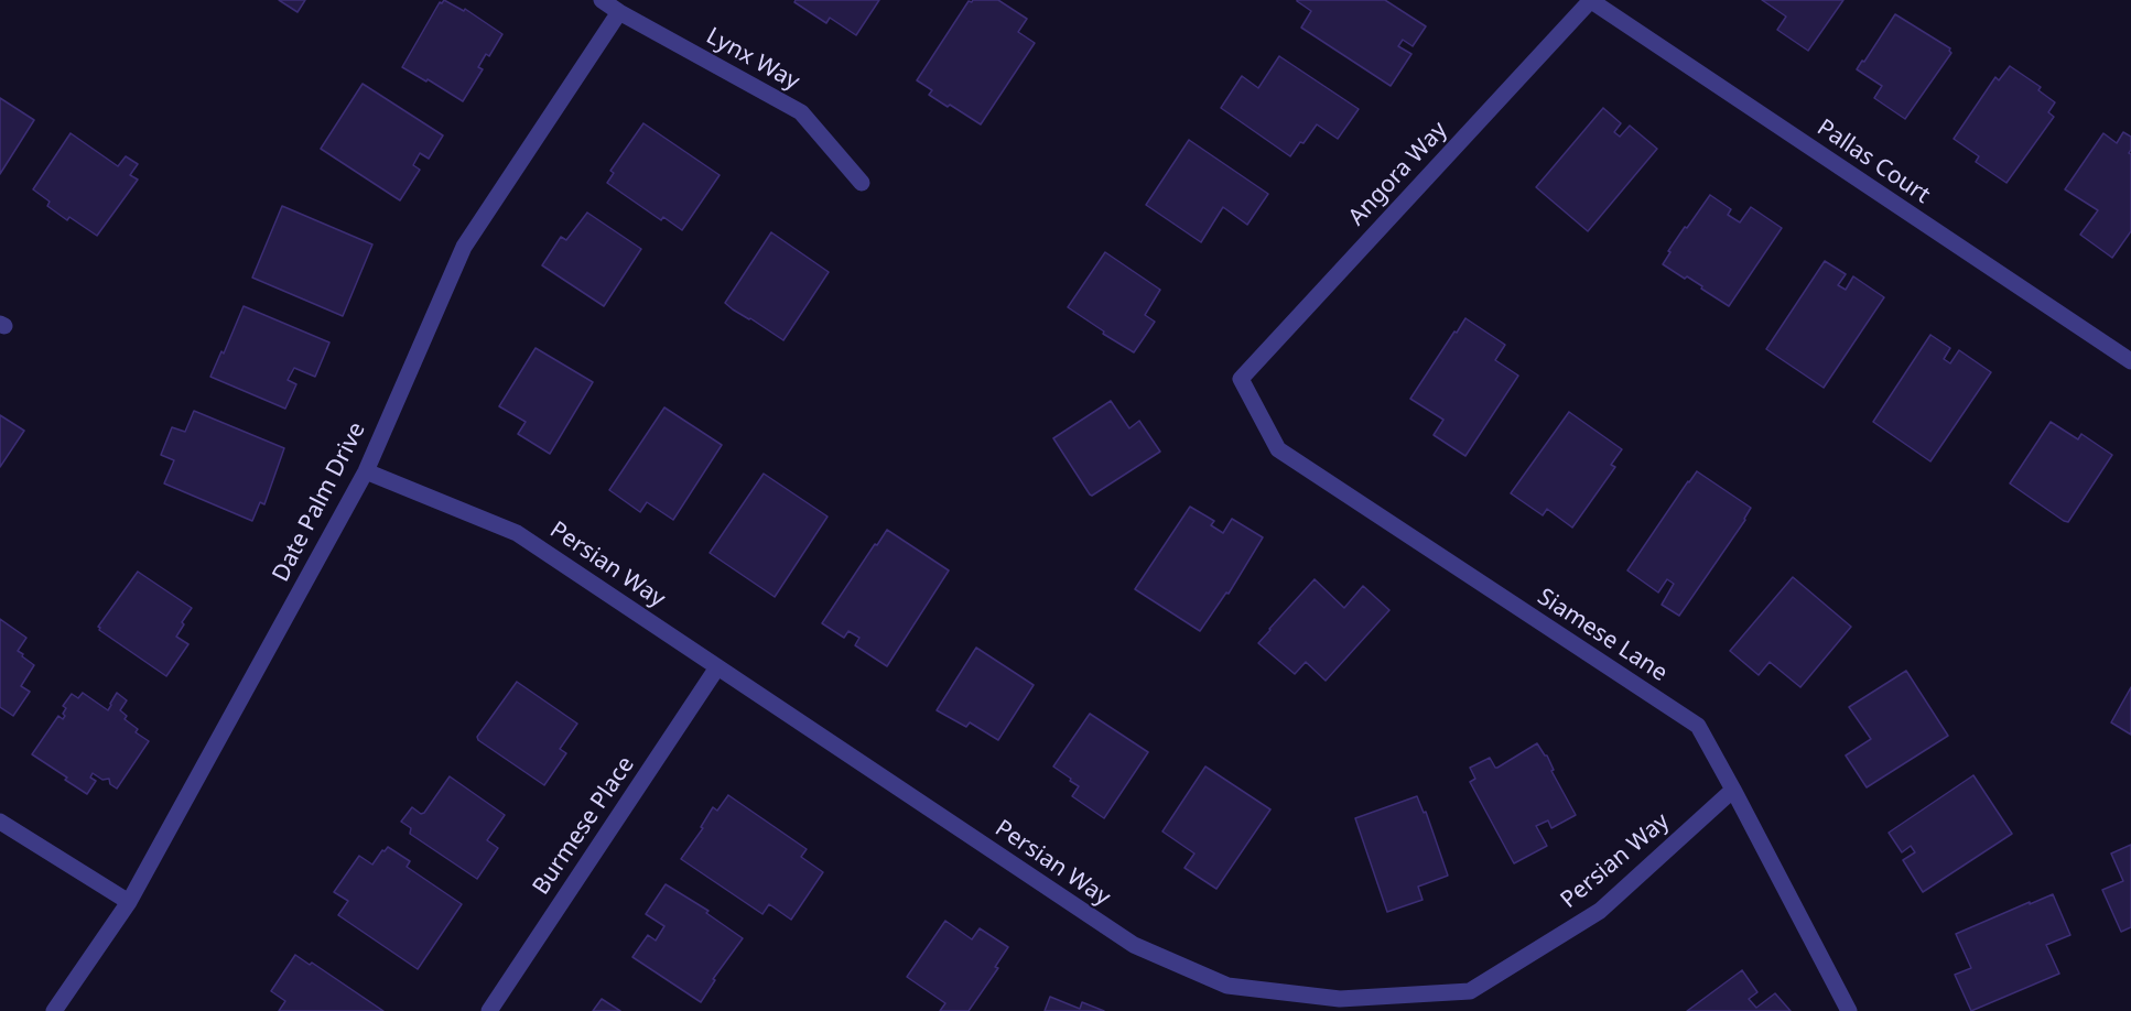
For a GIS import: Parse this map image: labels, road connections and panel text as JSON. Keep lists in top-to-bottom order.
{
  "streets": {
    "street": [
      "Lynx Way",
      "Pallas Court",
      "Angora Way",
      "Date Palm Drive",
      "Persian Way",
      "Siamese Lane",
      "Burmese Place"
    ]
  },
  "crossings": [
    ["Lynx Way", "Date Palm Drive"],
    ["Pallas Court", "Angora Way"],
    ["Angora Way", "Siamese Lane"],
    ["Date Palm Drive", "Persian Way"],
    ["Persian Way", "Siamese Lane"],
    ["Persian Way", "Burmese Place"]
  ]
}
